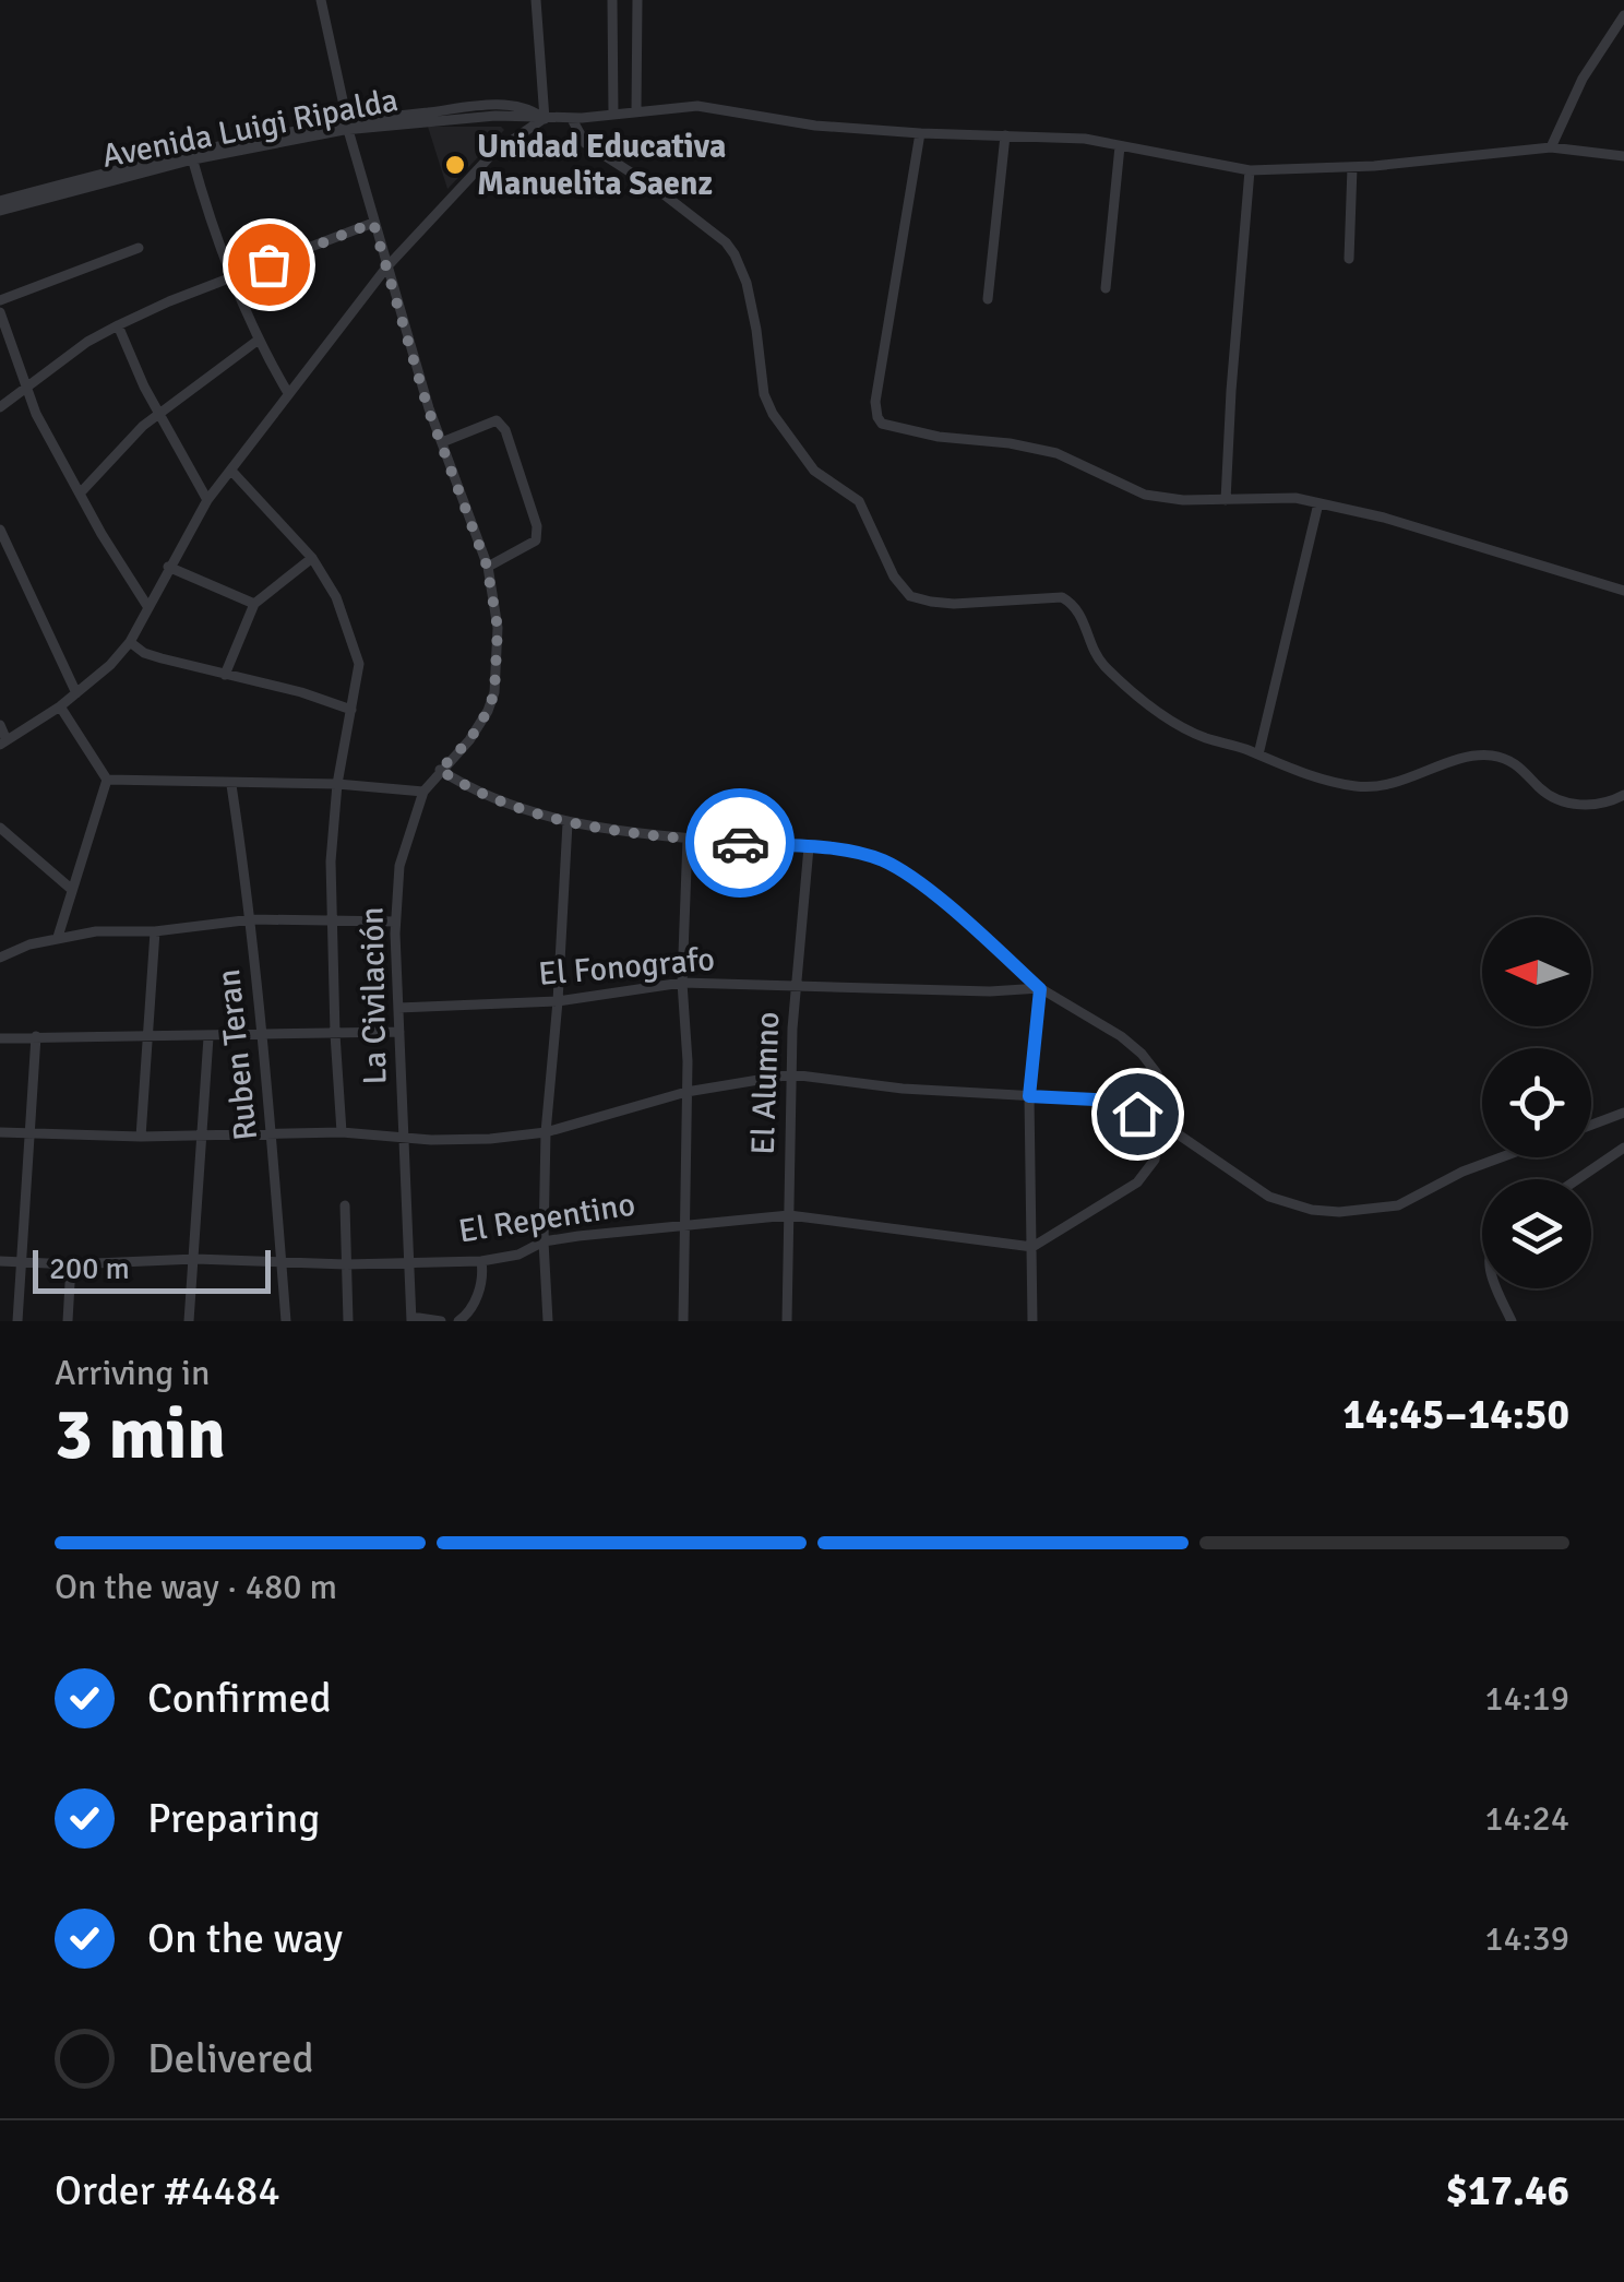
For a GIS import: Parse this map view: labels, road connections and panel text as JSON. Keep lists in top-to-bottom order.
{
  "streets": {
    "street": [
      "Avenida Luigi Ripalda",
      "El Fonografo",
      "La Civilación",
      "Ruben Teran",
      "El Alumno",
      "El Repentino"
    ]
  },
  "crossings": [
    ["Avenida Luigi Ripalda", "La Civilación"],
    ["El Fonografo", "La Civilación"],
    ["El Fonografo", "El Alumno"],
    ["La Civilación", "El Repentino"],
    ["Ruben Teran", "El Repentino"],
    ["El Alumno", "El Repentino"]
  ],
  "places": ["Unidad Educativa Manuelita Saenz"],
  "scale_bar": "200 m",
  "north": "left",
  "page": {
    "scale": "200 m",
    "heading": ["3 min", "Arriving in", "14:45–14:50"],
    "panel": ["Order #4484", "$17.46"],
    "bar": "On the way · 480 m",
    "list": [
      ["Confirmed", "14:19"],
      ["Preparing", "14:24"],
      ["On the way", "14:39"],
      "Delivered"
    ]
  }
}
